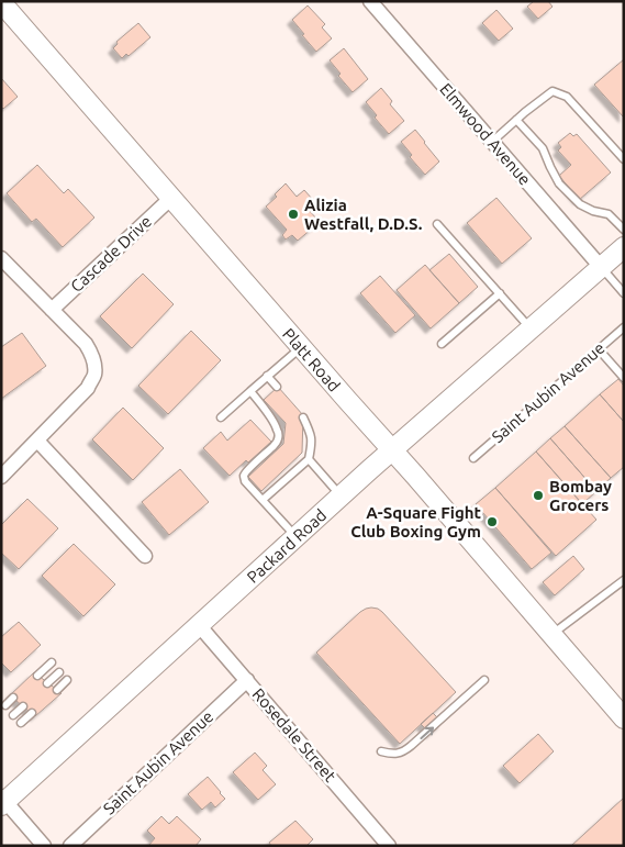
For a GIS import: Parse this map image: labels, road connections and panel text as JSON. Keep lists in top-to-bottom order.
{
  "streets": {
    "main road": ["Platt Road", "Packard Road"],
    "street": [
      "Elmwood Avenue",
      "Cascade Drive",
      "Saint Aubin Avenue",
      "Rosedale Street"
    ]
  },
  "crossings": [
    ["Elmwood Avenue", "Packard Road"],
    ["Cascade Drive", "Platt Road"],
    ["Platt Road", "Packard Road"],
    ["Saint Aubin Avenue", "Rosedale Street"],
    ["Packard Road", "Rosedale Street"]
  ],
  "places": ["Alizia Westfall, D.D.S.", "Bombay Grocers", "A-Square Fight Club Boxing Gym"]
}
